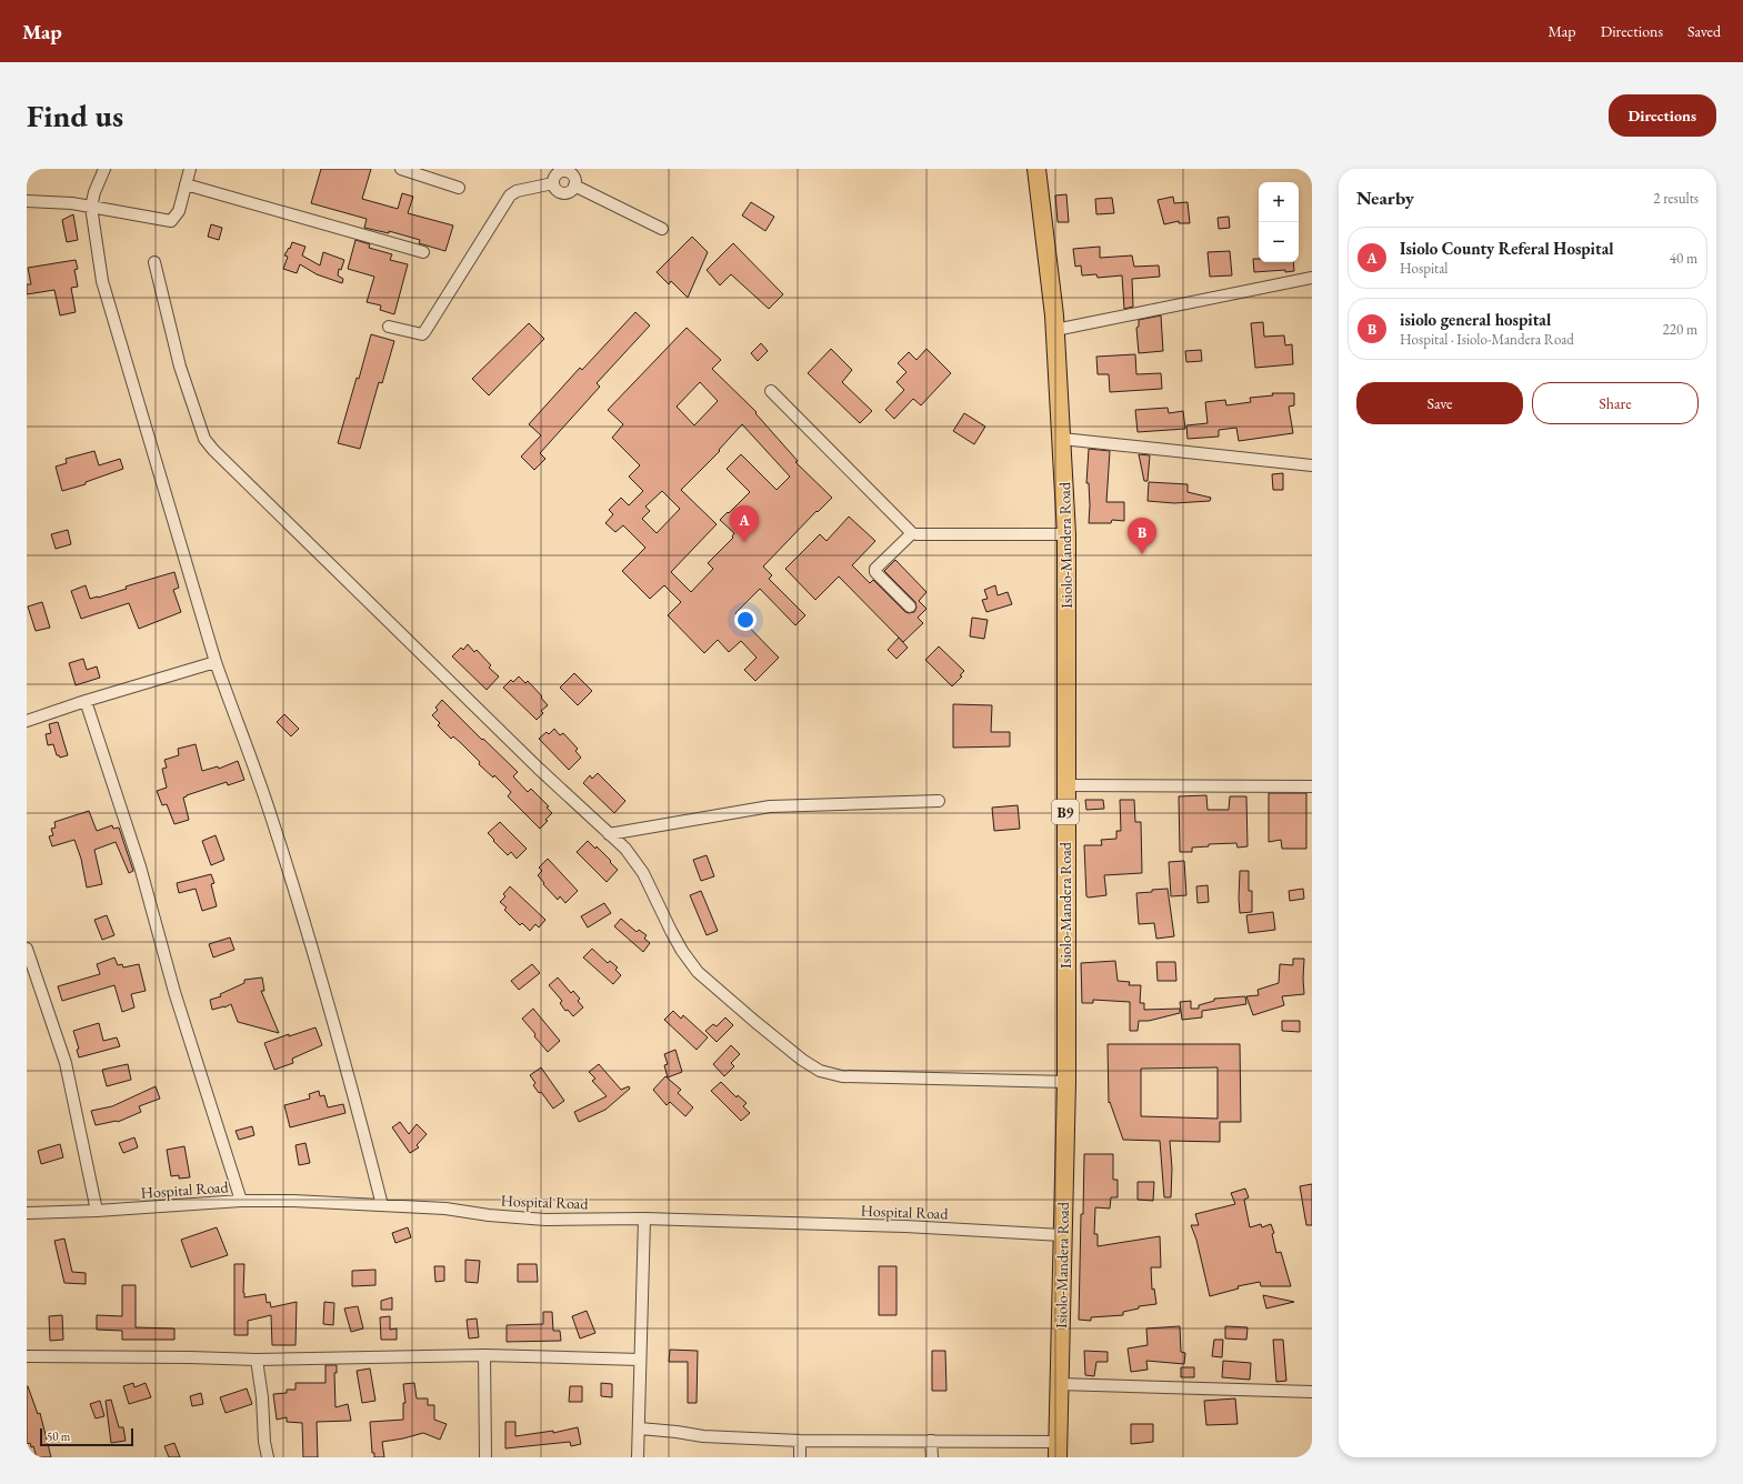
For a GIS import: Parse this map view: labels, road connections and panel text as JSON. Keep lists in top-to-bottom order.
{
  "streets": {
    "highway": ["Isiolo-Mandera Road", "B9"],
    "street": ["Hospital Road"]
  },
  "crossings": [
    ["Isiolo-Mandera Road", "Hospital Road"]
  ],
  "scale_bar": "50 m",
  "page": {
    "header": "Map",
    "nav": ["Map", "Directions", "Saved"],
    "buttons": [
      "Directions",
      ["Save", "Share"]
    ],
    "title": "Find us",
    "heading": ["Nearby", "2 results"],
    "map_buttons": ["+", "−"],
    "list": [
      {
        "mark": "A",
        "name": "Isiolo County Referal Hospital",
        "note": "Hospital",
        "value": "40 m"
      },
      {
        "mark": "B",
        "name": "isiolo general hospital",
        "note": "Hospital · Isiolo-Mandera Road",
        "value": "220 m"
      }
    ],
    "pins": ["A", "B"],
    "scale": "50 m"
  }
}
